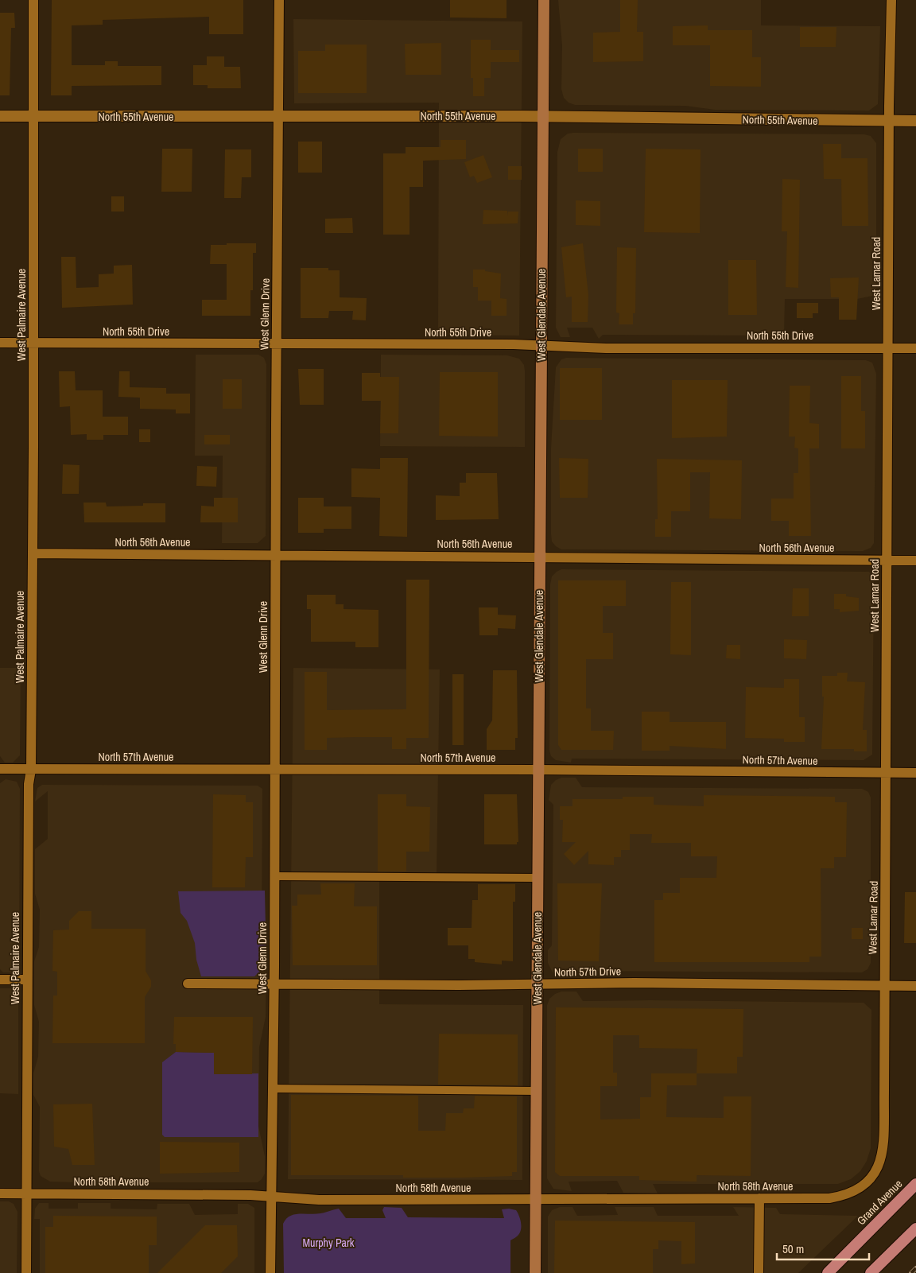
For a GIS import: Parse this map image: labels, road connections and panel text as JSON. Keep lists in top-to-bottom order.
{
  "streets": {
    "highway": ["Grand Avenue"],
    "main road": ["West Glendale Avenue"],
    "street": [
      "North 55th Avenue",
      "West Lamar Road",
      "West Glenn Drive",
      "West Palmaire Avenue",
      "North 55th Drive",
      "North 56th Avenue",
      "North 57th Avenue",
      "North 57th Drive",
      "North 58th Avenue"
    ]
  },
  "crossings": [
    ["North 55th Avenue", "West Lamar Road"],
    ["North 55th Avenue", "West Glenn Drive"],
    ["North 55th Avenue", "West Palmaire Avenue"],
    ["North 55th Avenue", "West Glendale Avenue"],
    ["West Lamar Road", "North 55th Drive"],
    ["West Lamar Road", "North 56th Avenue"],
    ["West Lamar Road", "North 57th Avenue"],
    ["West Lamar Road", "North 57th Drive"],
    ["West Lamar Road", "North 58th Avenue"],
    ["West Glenn Drive", "North 55th Drive"],
    ["West Glenn Drive", "North 56th Avenue"],
    ["West Glenn Drive", "North 57th Avenue"],
    ["West Glenn Drive", "North 57th Drive"],
    ["West Glenn Drive", "North 58th Avenue"],
    ["West Palmaire Avenue", "North 55th Drive"],
    ["West Palmaire Avenue", "North 56th Avenue"],
    ["West Palmaire Avenue", "North 57th Avenue"],
    ["West Palmaire Avenue", "North 58th Avenue"],
    ["West Glendale Avenue", "North 55th Drive"],
    ["West Glendale Avenue", "North 56th Avenue"],
    ["West Glendale Avenue", "North 57th Avenue"],
    ["West Glendale Avenue", "North 57th Drive"],
    ["West Glendale Avenue", "North 58th Avenue"]
  ],
  "parks": ["Murphy Park"],
  "scale_bar": "50 m"
}
